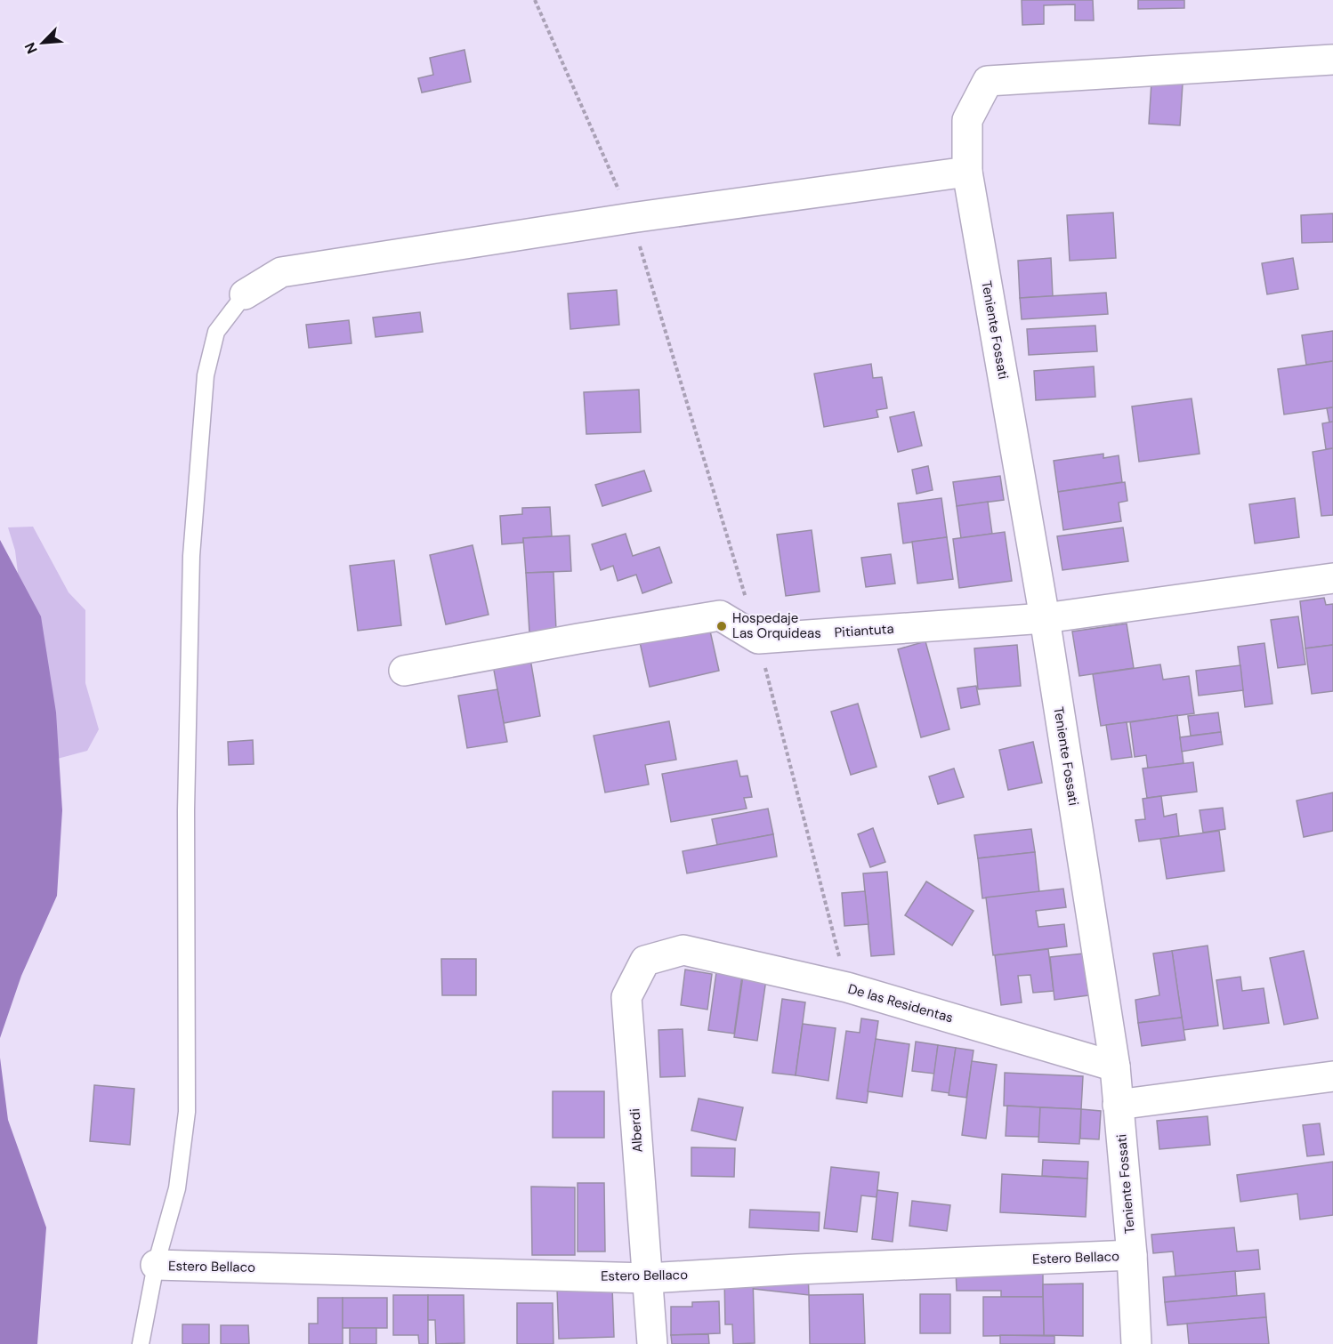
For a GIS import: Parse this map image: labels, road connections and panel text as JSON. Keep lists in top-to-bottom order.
{
  "streets": {
    "street": [
      "Teniente Fossati",
      "Pitiantuta",
      "De las Residentas",
      "Alberdi",
      "Estero Bellaco"
    ]
  },
  "crossings": [
    ["Teniente Fossati", "Pitiantuta"],
    ["Teniente Fossati", "De las Residentas"],
    ["Teniente Fossati", "Estero Bellaco"],
    ["De las Residentas", "Alberdi"],
    ["Alberdi", "Estero Bellaco"]
  ],
  "places": ["Hospedaje Las Orquideas"],
  "north": "bottom left"
}
